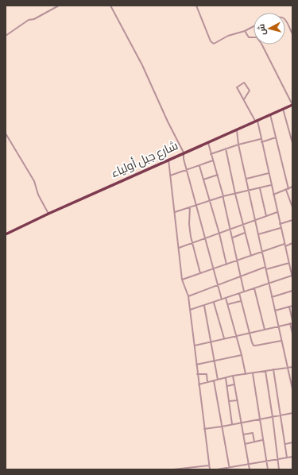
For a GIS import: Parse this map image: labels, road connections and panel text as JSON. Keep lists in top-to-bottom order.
{
  "streets": {
    "highway": ["شارع جبل أولياء"]
  },
  "north": "left"
}
